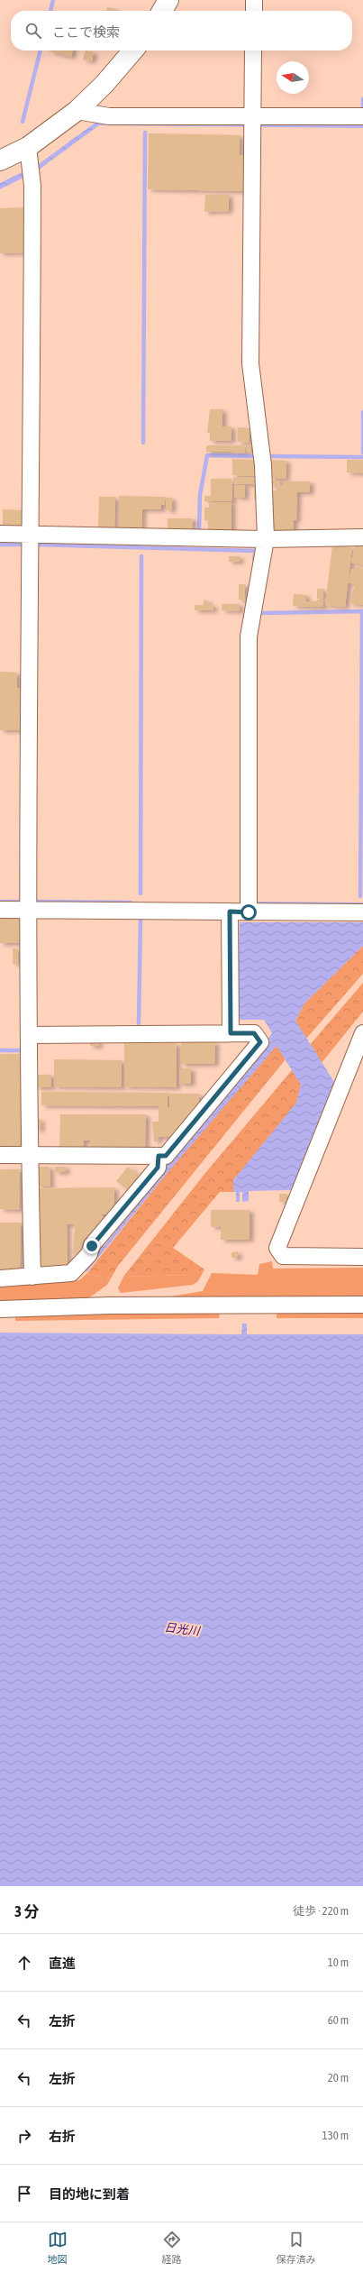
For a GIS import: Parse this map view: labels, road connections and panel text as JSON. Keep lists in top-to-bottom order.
{
  "water": ["日光川"],
  "north": "left",
  "page": {
    "search": "ここで検索",
    "heading": ["3 分", "徒歩 · 220 m"],
    "list": [
      ["直進", "10 m"],
      ["左折", "60 m"],
      ["左折", "20 m"],
      ["右折", "130 m"],
      "目的地に到着"
    ],
    "nav": ["地図", "経路", "保存済み"]
  }
}
